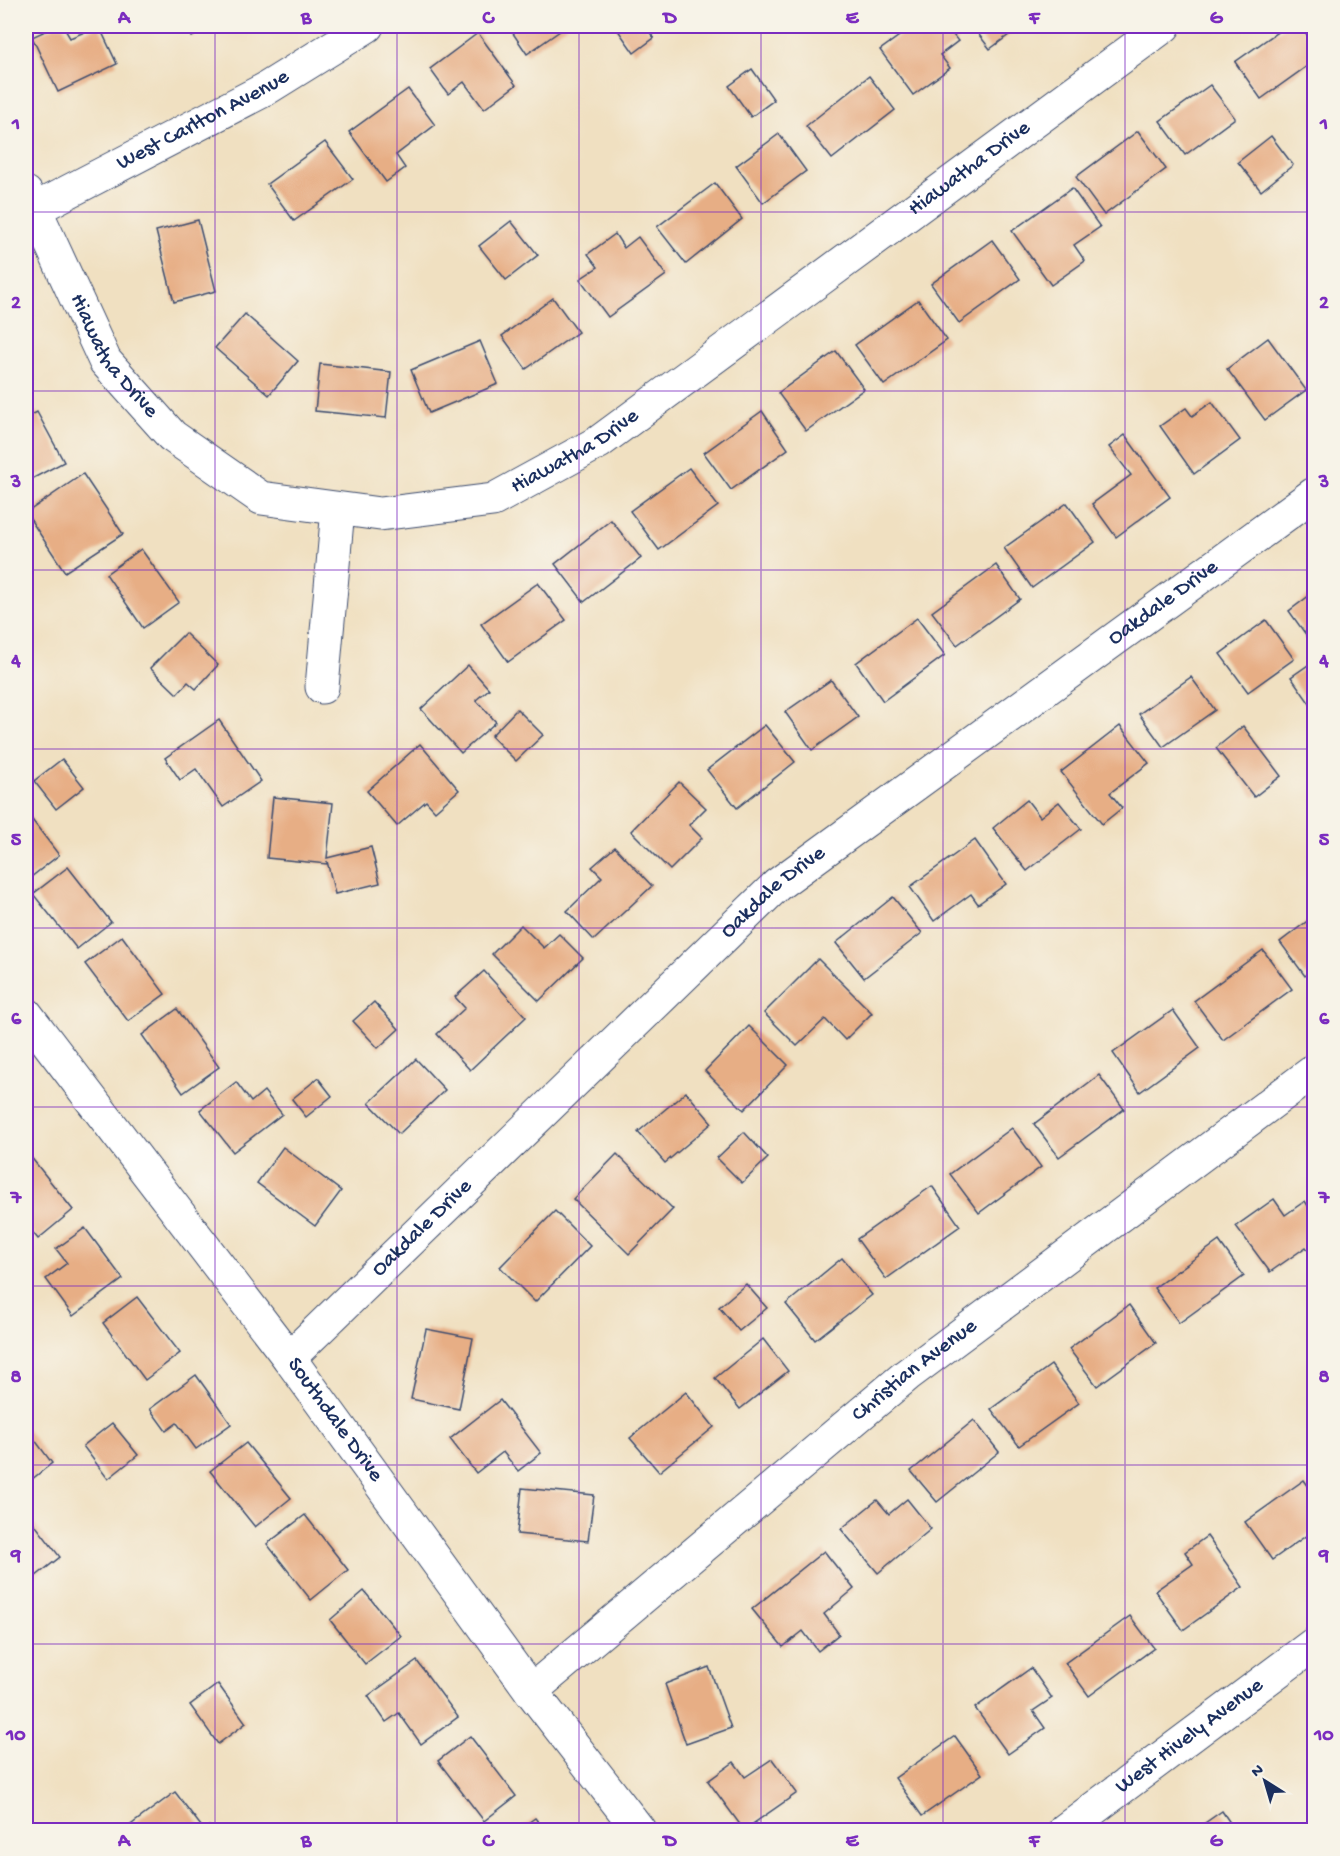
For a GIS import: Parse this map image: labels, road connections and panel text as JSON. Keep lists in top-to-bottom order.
{
  "streets": {
    "street": [
      "West Carlton Avenue",
      "Hiawatha Drive",
      "Oakdale Drive",
      "Christian Avenue",
      "Southdale Drive",
      "West Hively Avenue"
    ]
  },
  "crossings": [
    ["West Carlton Avenue", "Hiawatha Drive"],
    ["Oakdale Drive", "Southdale Drive"],
    ["Christian Avenue", "Southdale Drive"]
  ],
  "north": "top left",
  "grid": {
    "columns": [
      "A",
      "B",
      "C",
      "D",
      "E",
      "F",
      "G"
    ],
    "rows": [
      "1",
      "2",
      "3",
      "4",
      "5",
      "6",
      "7",
      "8",
      "9",
      "10"
    ]
  }
}
